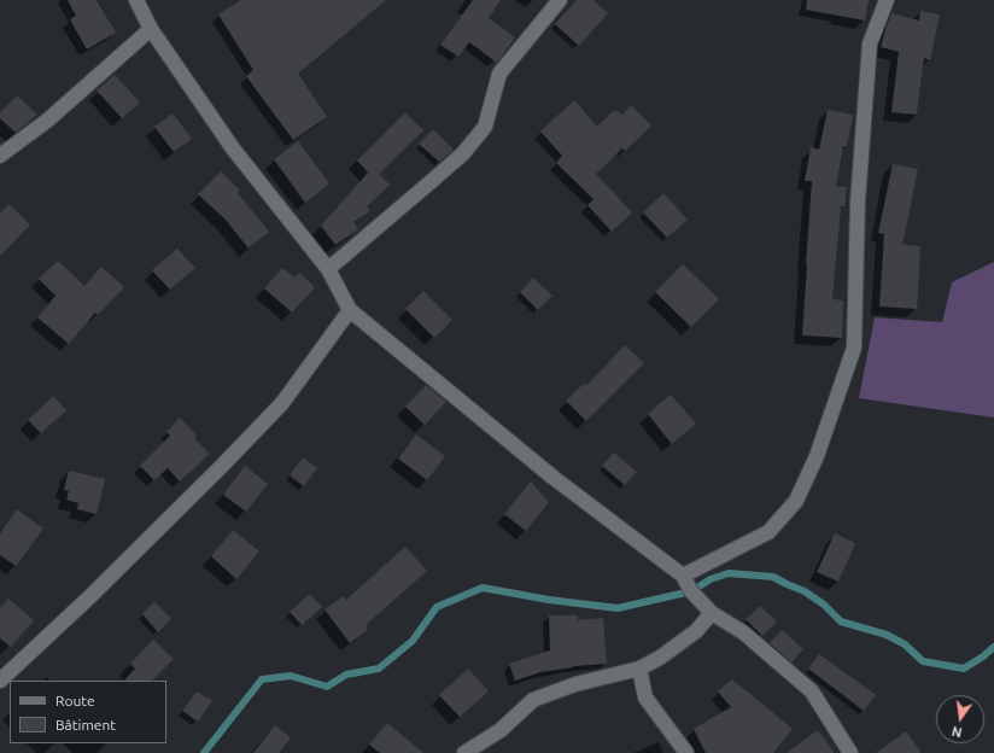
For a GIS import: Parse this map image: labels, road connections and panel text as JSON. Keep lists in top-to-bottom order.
{
  "legend": ["Route", "Bâtiment"],
  "north": "bottom"
}
